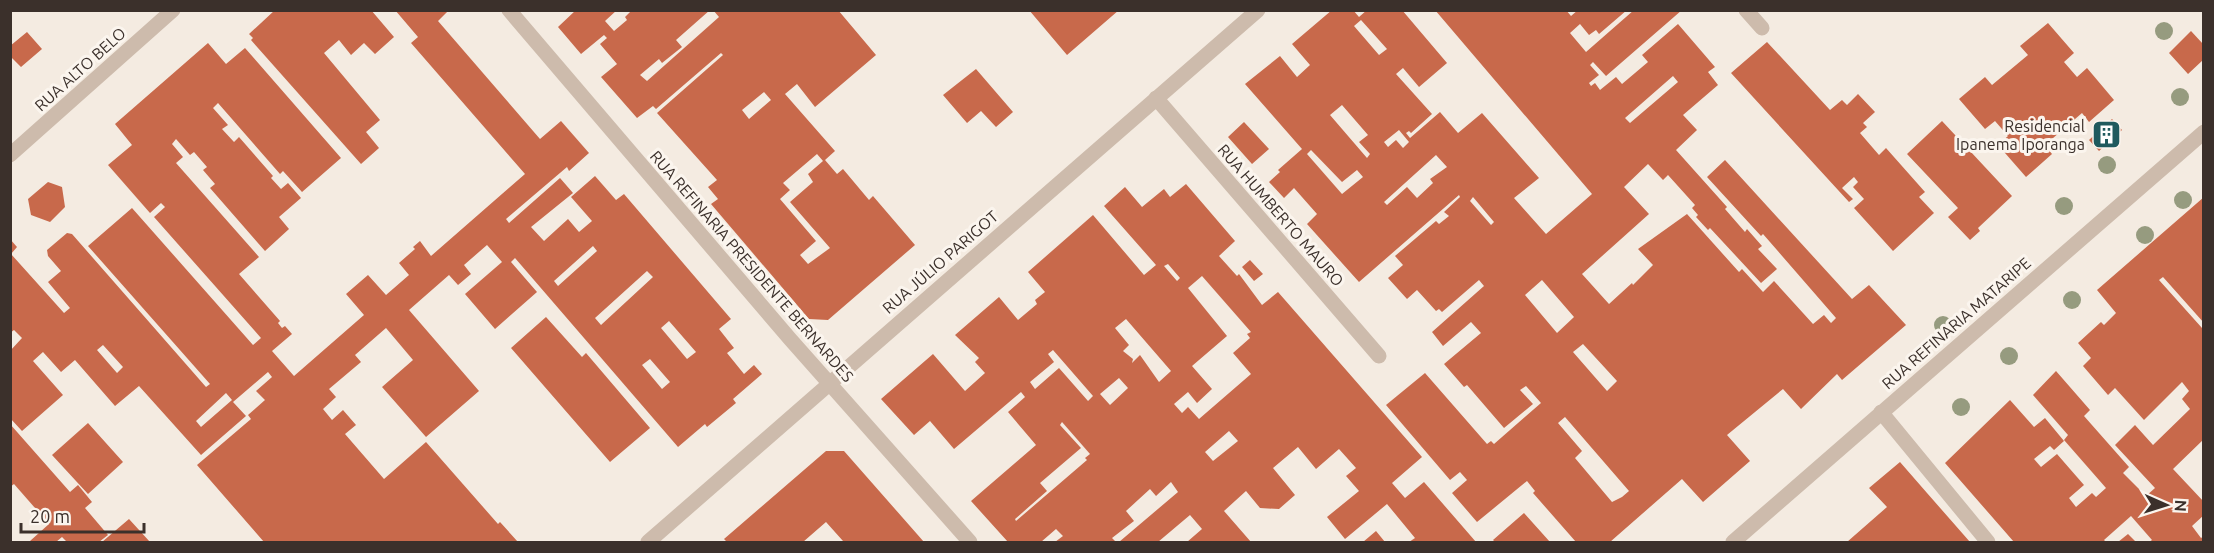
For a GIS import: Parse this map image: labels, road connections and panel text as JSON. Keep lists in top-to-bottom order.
{
  "streets": {
    "street": [
      "RUA ALTO BELO",
      "RUA HUMBERTO MAURO",
      "RUA JÚLIO PARIGOT",
      "RUA REFINARIA PRESIDENTE BERNARDES",
      "RUA REFINARIA MATARIPE"
    ]
  },
  "crossings": [
    ["RUA HUMBERTO MAURO", "RUA JÚLIO PARIGOT"],
    ["RUA JÚLIO PARIGOT", "RUA REFINARIA PRESIDENTE BERNARDES"]
  ],
  "places": {
    "building": ["Residencial Ipanema Iporanga"]
  },
  "scale_bar": "20 m",
  "north": "right"
}
